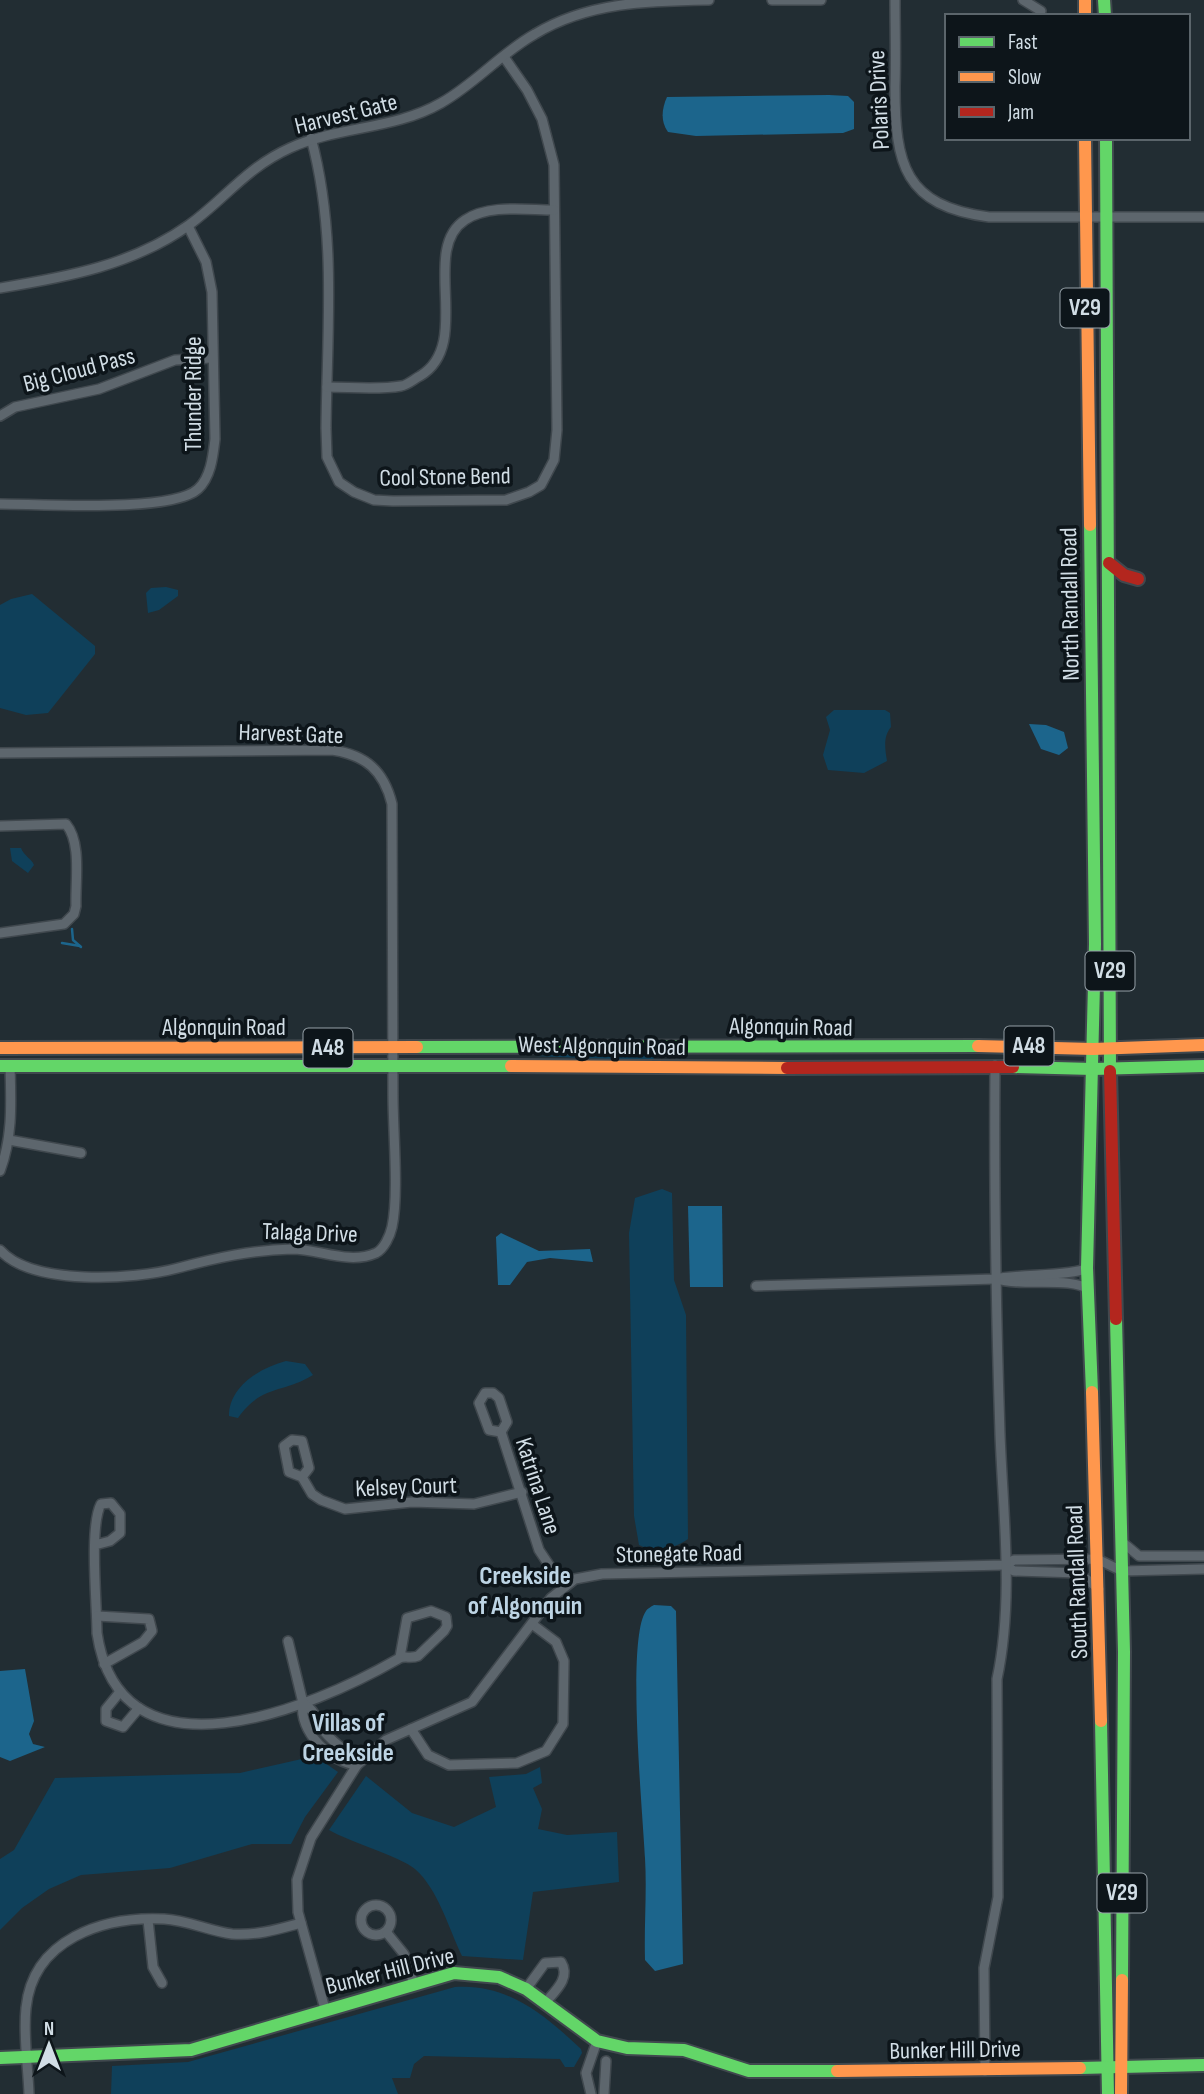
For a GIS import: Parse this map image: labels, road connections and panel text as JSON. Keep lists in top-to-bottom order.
{
  "streets": {
    "main road": [
      "V29",
      "North Randall Road",
      "Algonquin Road",
      "West Algonquin Road",
      "A48",
      "South Randall Road",
      "Bunker Hill Drive"
    ],
    "street": [
      "Polaris Drive",
      "Harvest Gate",
      "Big Cloud Pass",
      "Thunder Ridge",
      "Cool Stone Bend",
      "Talaga Drive",
      "Katrina Lane",
      "Kelsey Court",
      "Stonegate Road"
    ]
  },
  "crossings": [
    ["Polaris Drive", "North Randall Road"],
    ["Harvest Gate", "Thunder Ridge"],
    ["Harvest Gate", "Cool Stone Bend"],
    ["Harvest Gate", "Algonquin Road"],
    ["Harvest Gate", "Talaga Drive"],
    ["Big Cloud Pass", "Thunder Ridge"],
    ["North Randall Road", "Algonquin Road"],
    ["North Randall Road", "West Algonquin Road"],
    ["North Randall Road", "South Randall Road"],
    ["Algonquin Road", "Talaga Drive"],
    ["West Algonquin Road", "Talaga Drive"],
    ["West Algonquin Road", "South Randall Road"],
    ["Katrina Lane", "Kelsey Court"],
    ["Katrina Lane", "Stonegate Road"],
    ["Stonegate Road", "South Randall Road"],
    ["South Randall Road", "Bunker Hill Drive"]
  ],
  "districts": ["Creekside of Algonquin", "Villas of Creekside"],
  "legend": ["Fast", "Slow", "Jam"],
  "north": "top"
}
